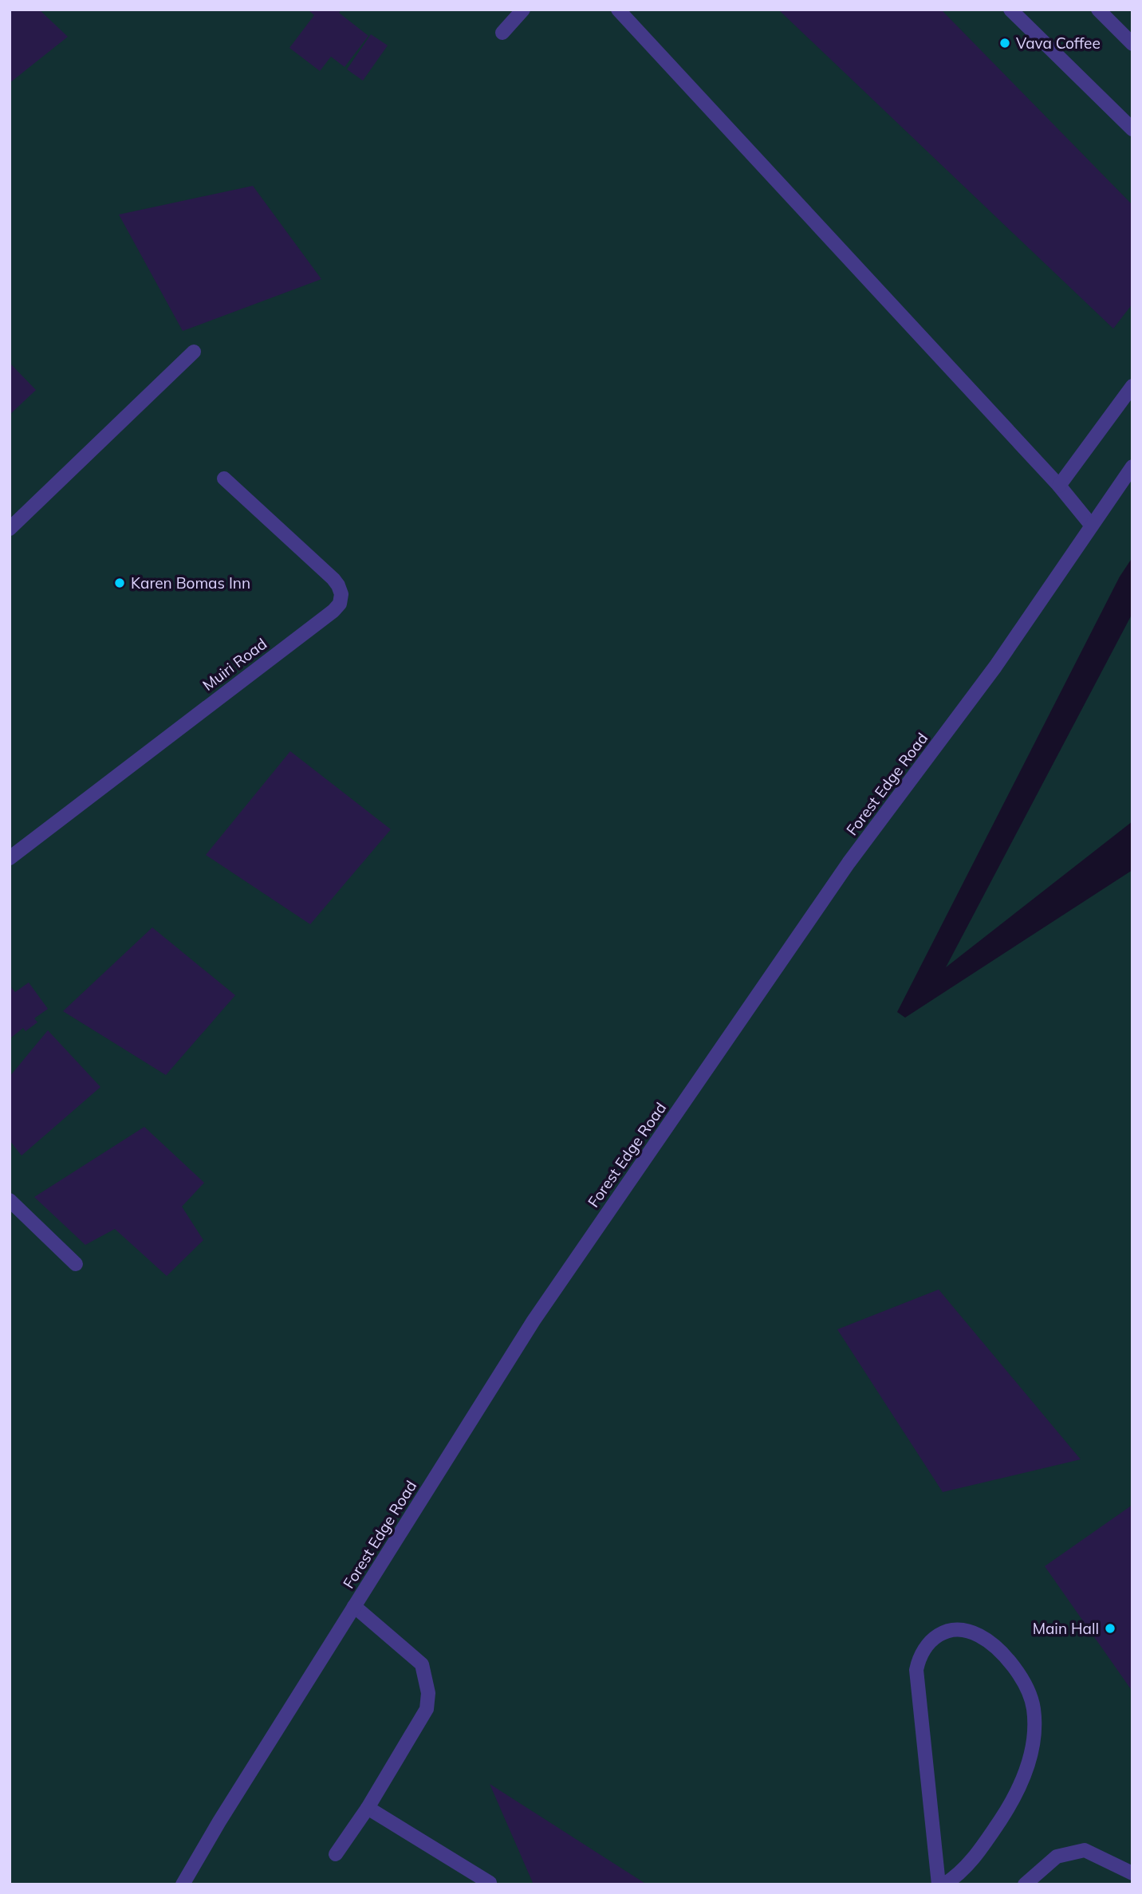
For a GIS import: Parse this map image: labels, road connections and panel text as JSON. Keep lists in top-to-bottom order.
{
  "streets": {
    "street": ["Muiri Road", "Forest Edge Road"]
  },
  "places": ["Vava Coffee", "Karen Bomas Inn", "Main Hall"]
}
